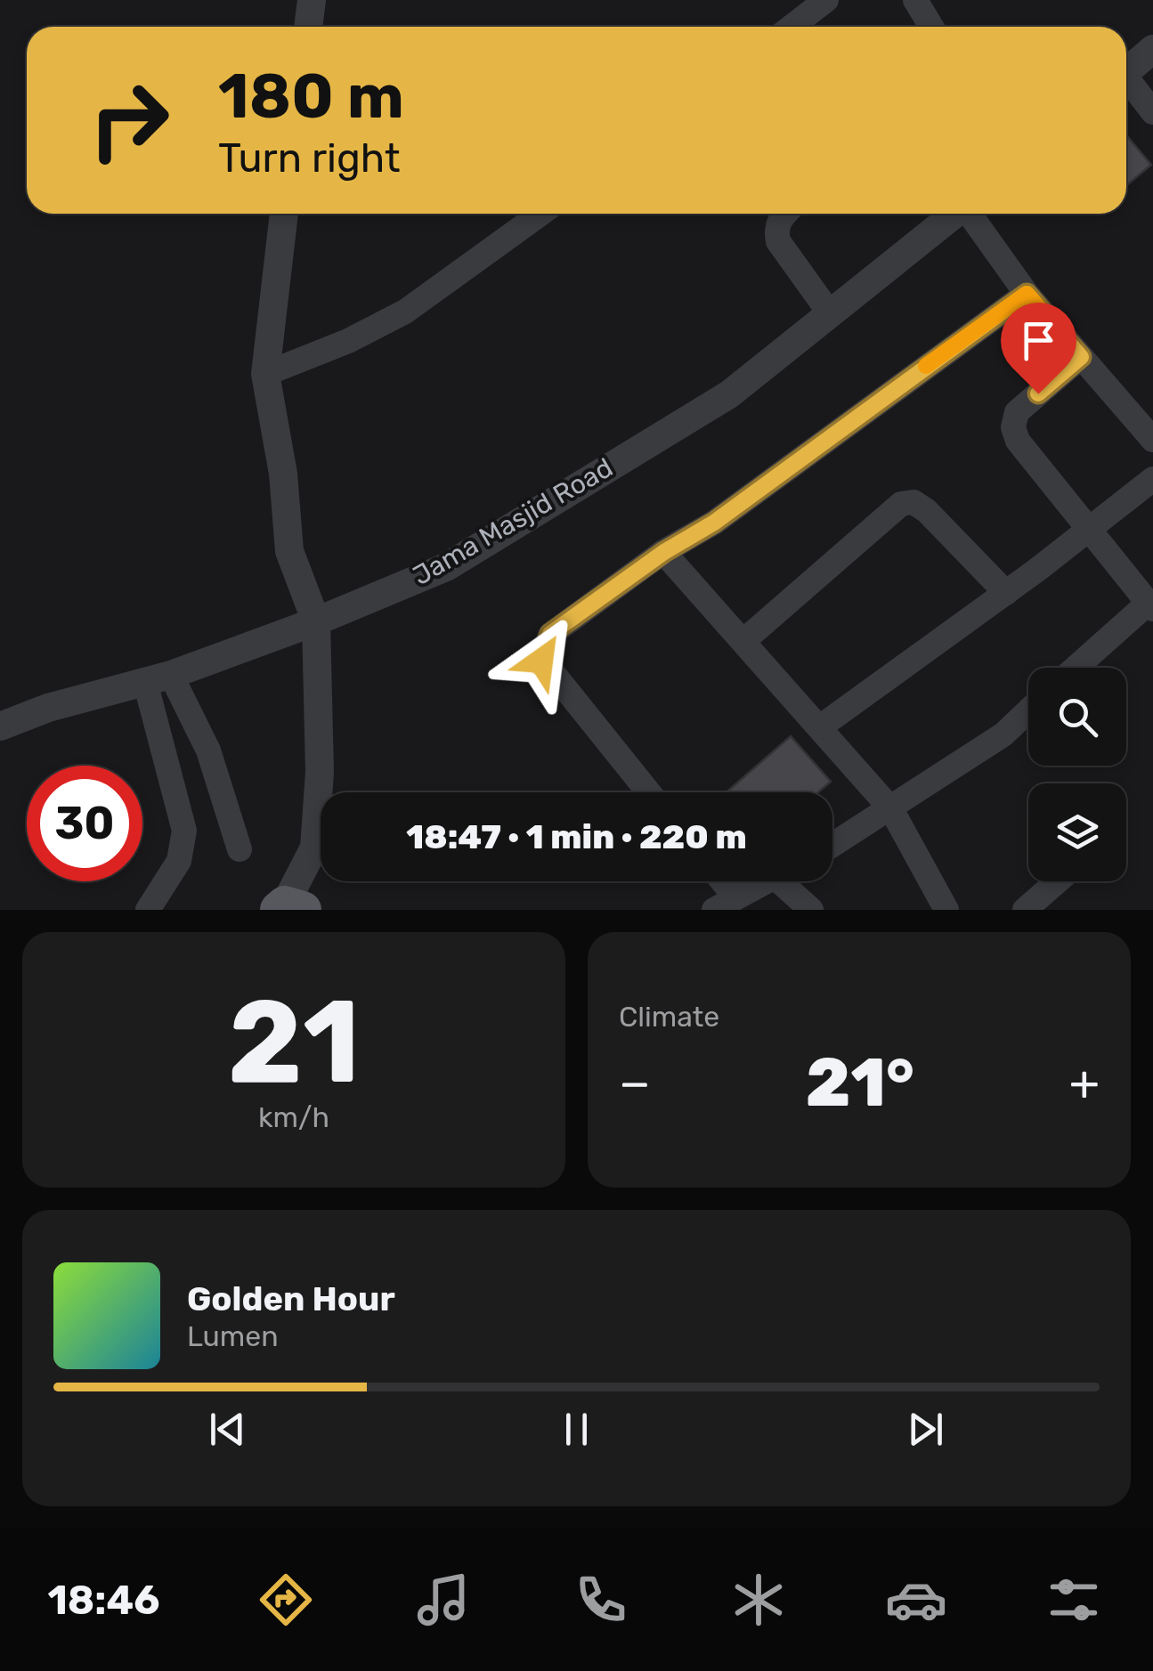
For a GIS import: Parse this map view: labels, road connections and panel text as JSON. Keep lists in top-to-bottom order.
{
  "streets": {
    "street": ["Jama Masjid Road"]
  },
  "page": {
    "turn": ["180 m", "Turn right"],
    "limit": "30",
    "trip": "18:47 · 1 min · 220 m",
    "tile": [
      ["21", "km/h"],
      "Climate"
    ],
    "heat": ["−", "21°", "+"],
    "song": ["Golden Hour", "Lumen"],
    "tabs": "18:46"
  }
}
